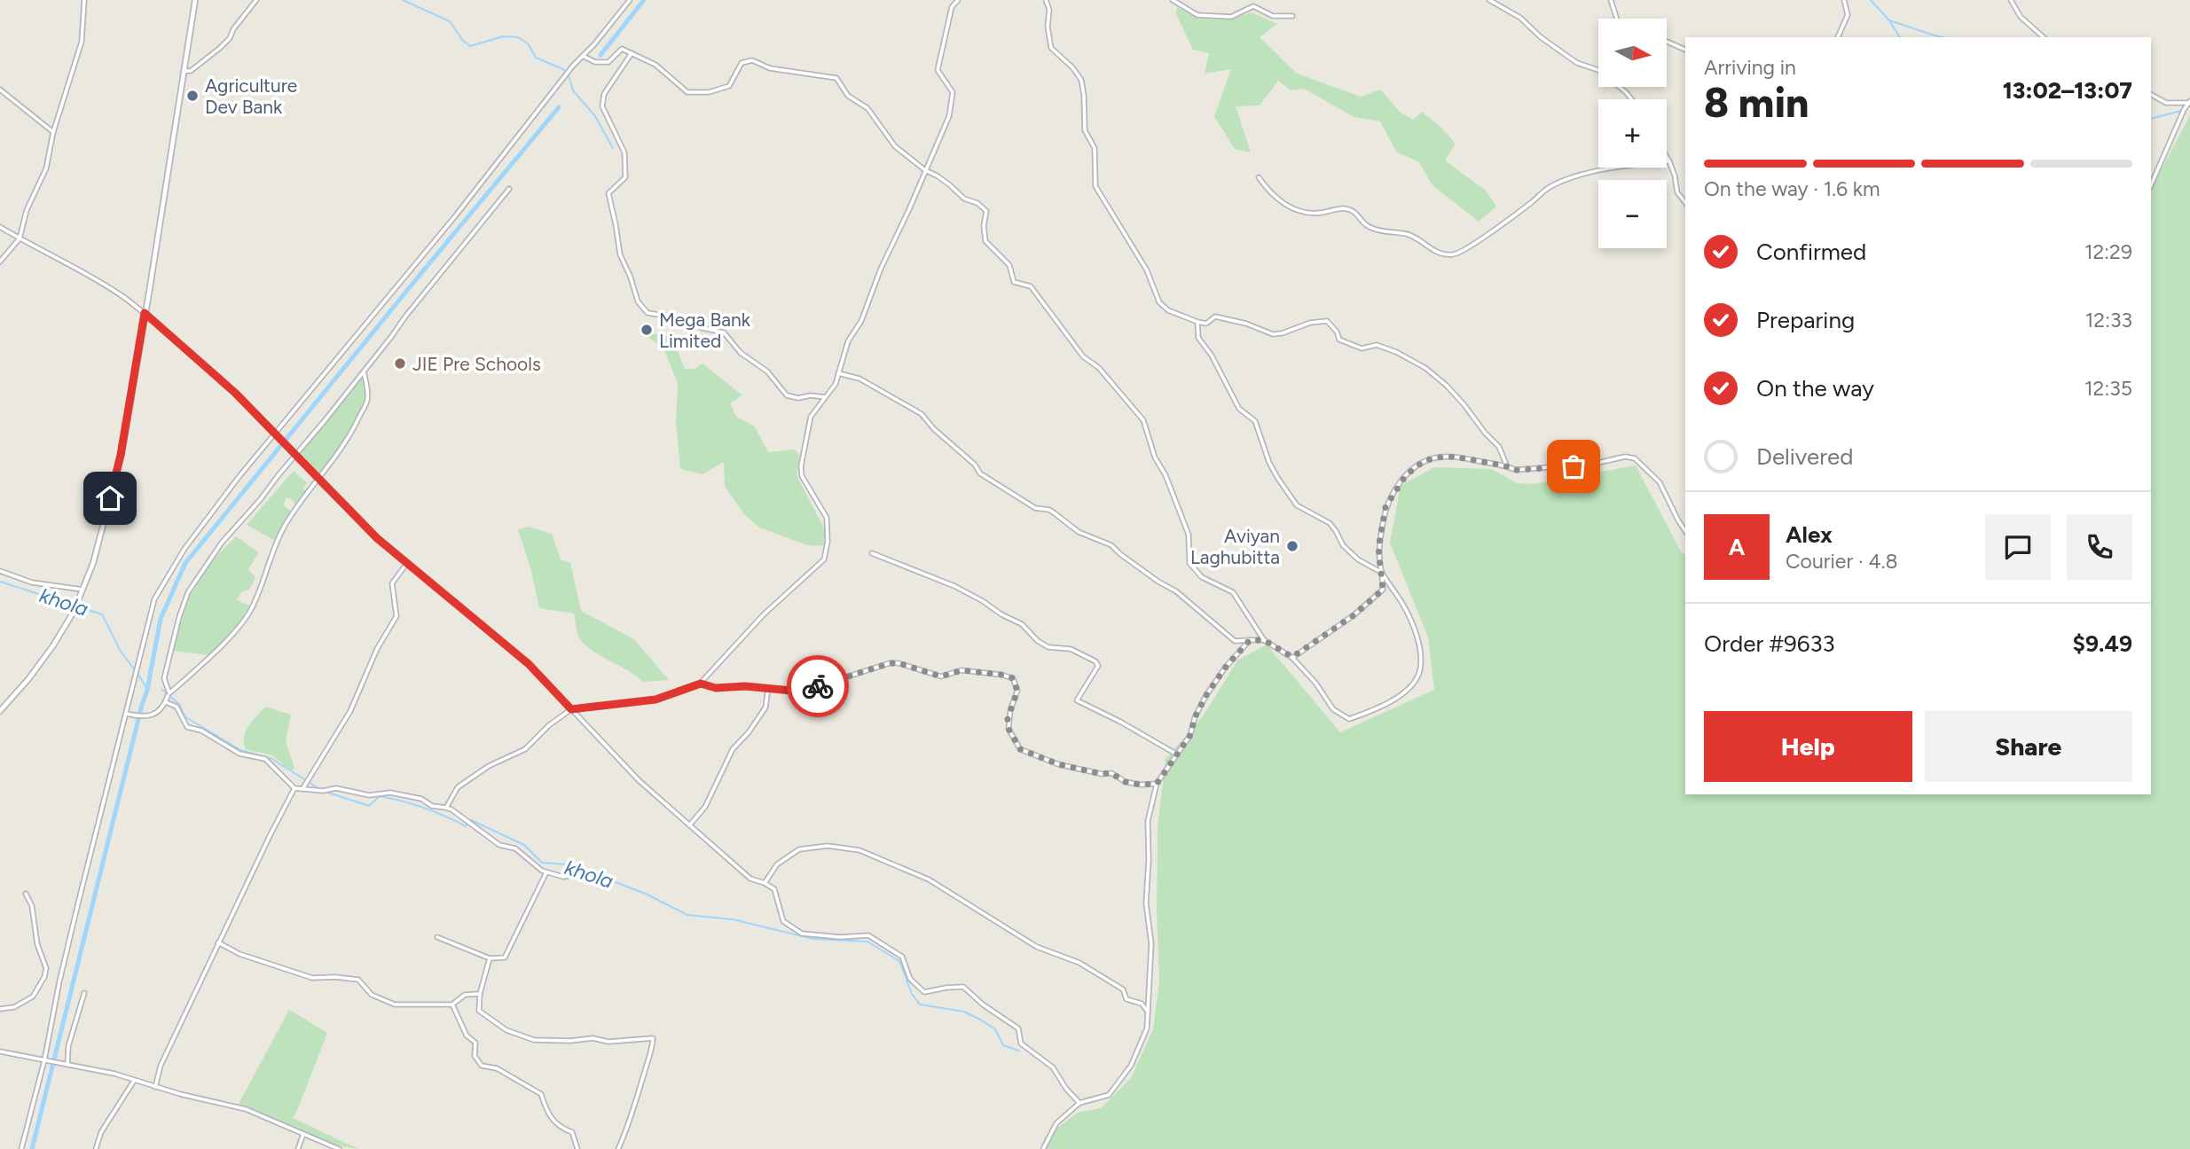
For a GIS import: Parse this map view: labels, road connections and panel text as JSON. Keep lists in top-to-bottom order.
{
  "water": ["khola"],
  "places": [
    "Agriculture Dev Bank",
    "Mega Bank Limited",
    "JIE Pre Schools",
    "Aviyan Laghubitta"
  ],
  "north": "right",
  "page": {
    "map_buttons": ["+", "−"],
    "heading": ["8 min", "Arriving in", "13:02–13:07"],
    "panel": [
      "Alex",
      "Courier · 4.8",
      "Order #9633",
      "$9.49"
    ],
    "bar": "On the way · 1.6 km",
    "list": [
      ["Confirmed", "12:29"],
      ["Preparing", "12:33"],
      ["On the way", "12:35"],
      "Delivered"
    ],
    "round": "A",
    "buttons": ["Help", "Share"]
  }
}
